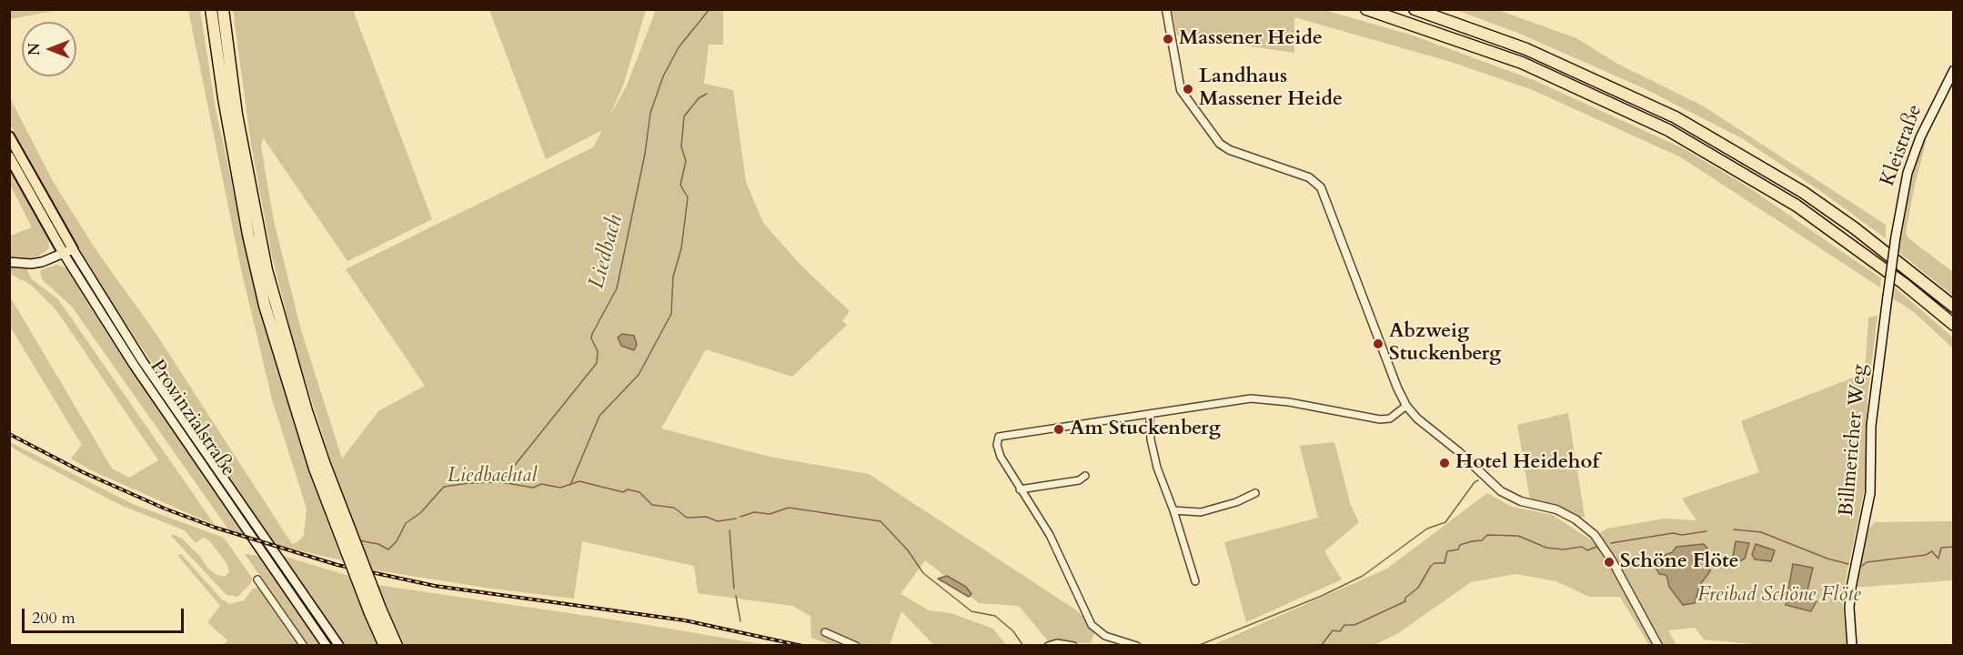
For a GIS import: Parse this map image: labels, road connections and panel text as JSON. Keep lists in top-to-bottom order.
{
  "streets": {
    "main road": ["Kleistraße", "Provinzialstraße", "Billmericher Weg"]
  },
  "crossings": [
    ["Kleistraße", "Billmericher Weg"]
  ],
  "water": ["Liedbach"],
  "parks": ["Liedbachtal", "Freibad Schöne Flöte"],
  "places": [
    "Massener Heide",
    "Landhaus Massener Heide",
    "Abzweig Stuckenberg",
    "Am Stuckenberg",
    "Hotel Heidehof",
    "Schöne Flöte"
  ],
  "scale_bar": "200 m",
  "north": "left"
}
